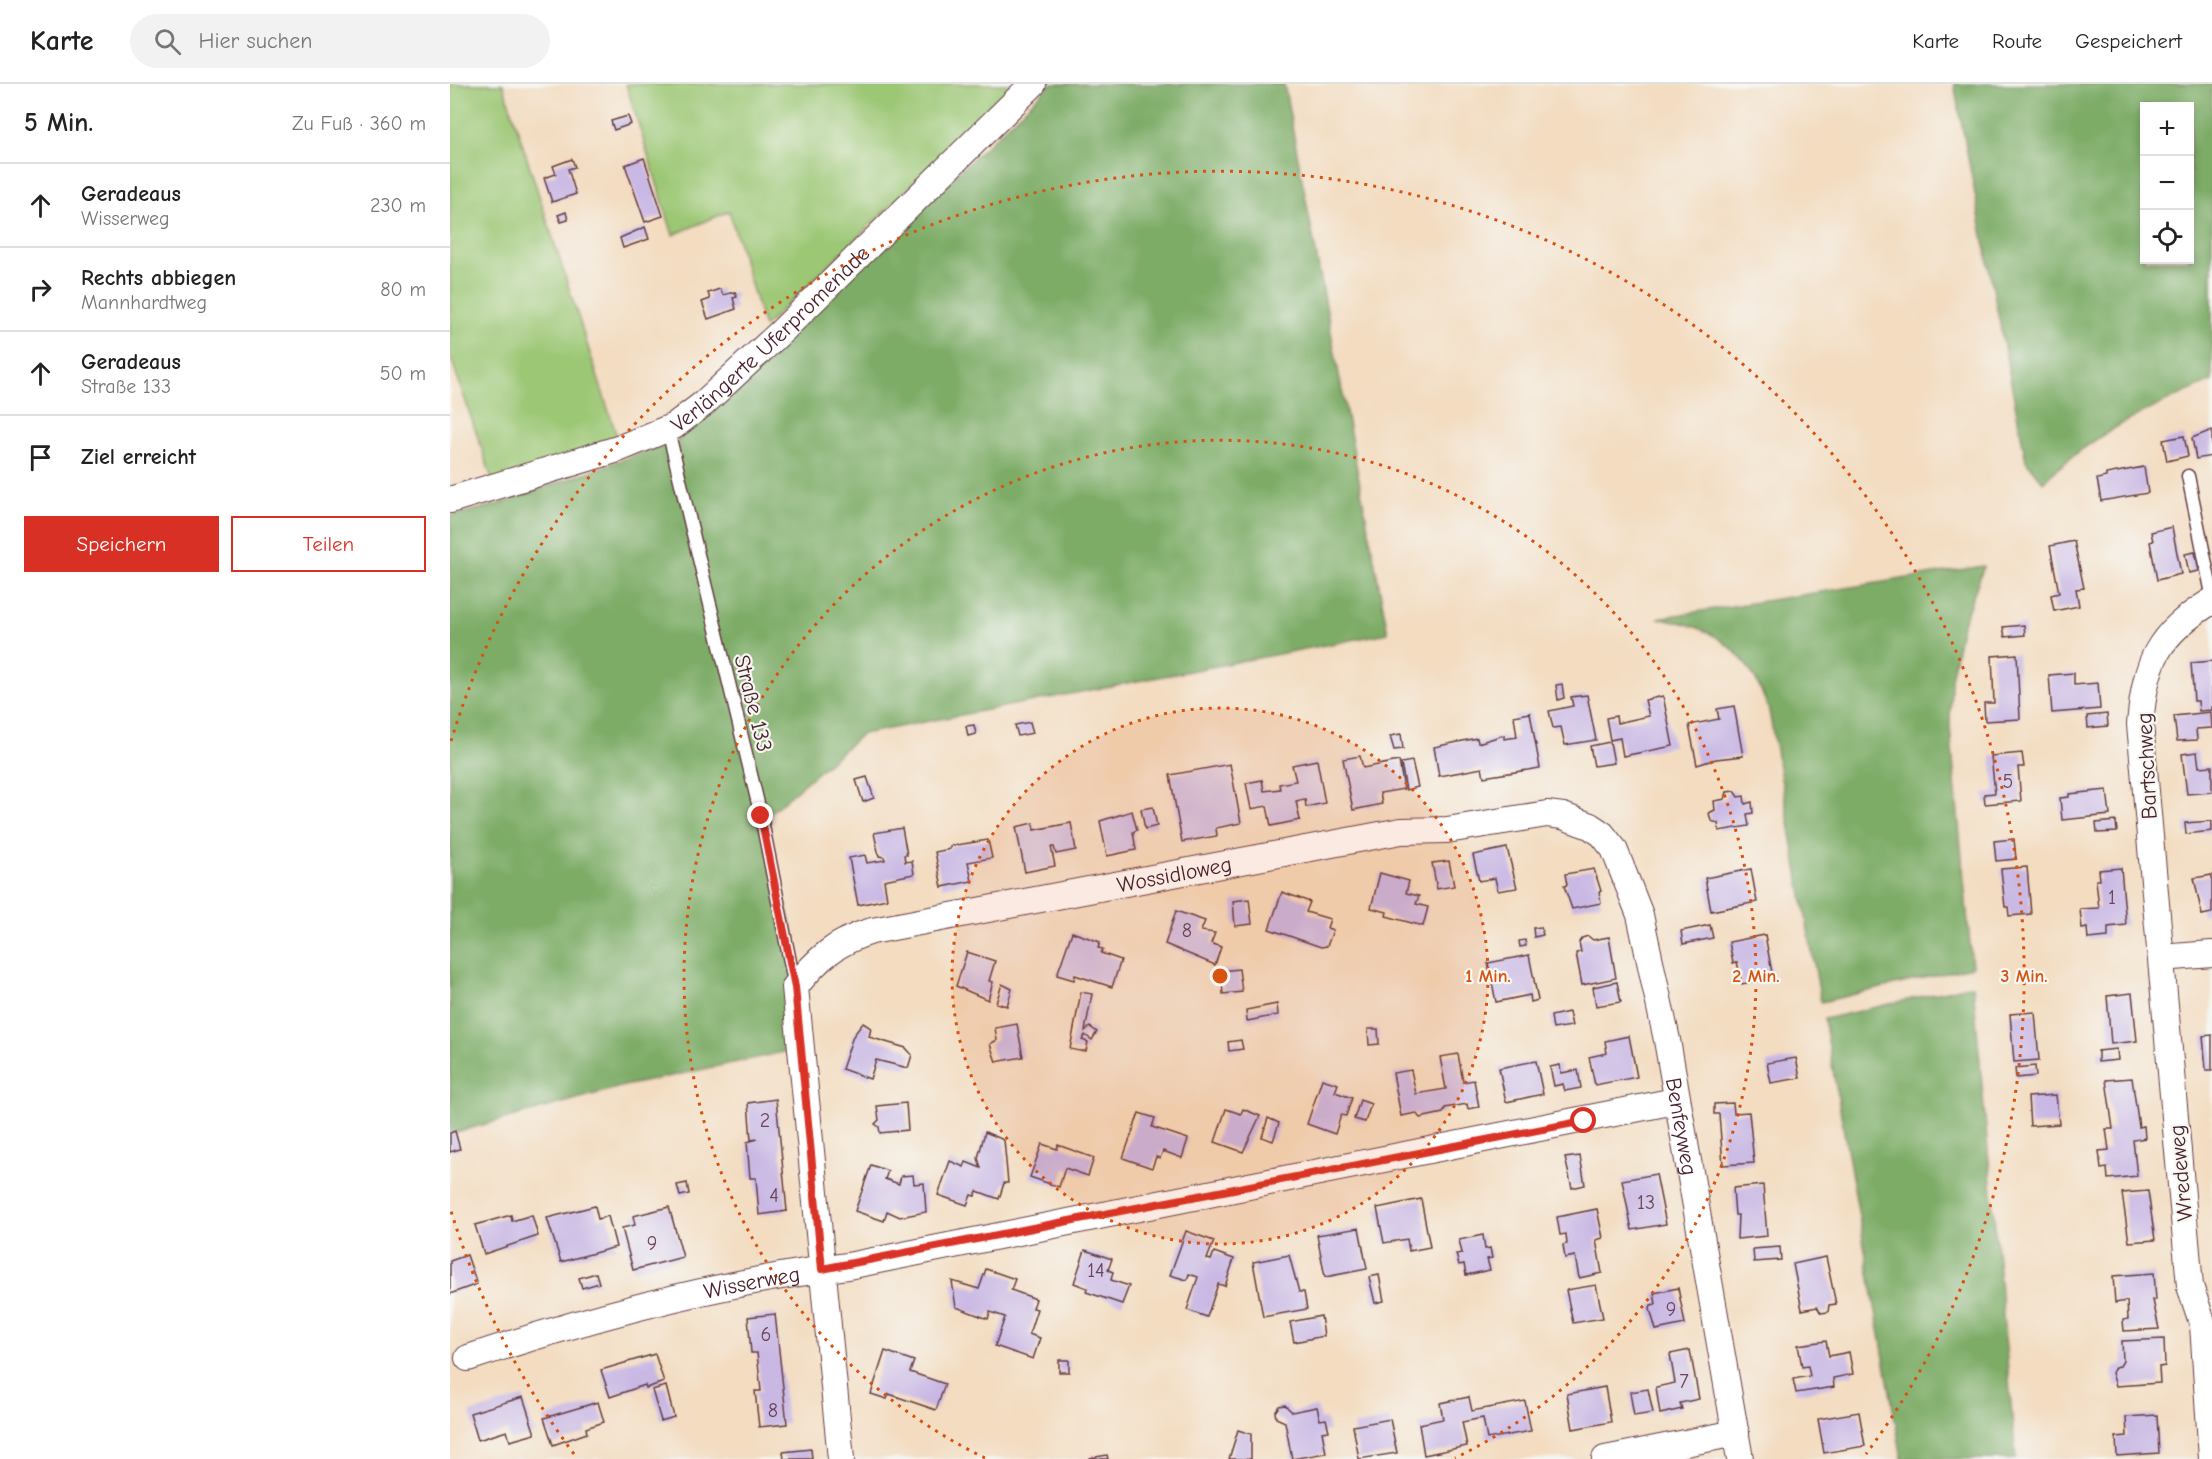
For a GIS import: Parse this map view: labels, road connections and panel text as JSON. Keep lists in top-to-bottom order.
{
  "streets": {
    "street": [
      "Verlängerte Uferpromenade",
      "Bartschweg",
      "Wossidloweg",
      "Benfeyweg",
      "Wredeweg",
      "Wisserweg"
    ],
    "lane": ["Straße 133"]
  },
  "crossings": [
    ["Verlängerte Uferpromenade", "Straße 133"],
    ["Straße 133", "Wossidloweg"],
    ["Bartschweg", "Wredeweg"],
    ["Wossidloweg", "Benfeyweg"],
    ["Benfeyweg", "Wisserweg"]
  ],
  "house_numbers": [
    "5",
    "1",
    "8",
    "2",
    "4",
    "13",
    "9",
    "14",
    "9",
    "6",
    "7",
    "8"
  ],
  "page": {
    "header": "Karte",
    "search": "Hier suchen",
    "nav": ["Karte", "Route", "Gespeichert"],
    "heading": ["5 Min.", "Zu Fuß · 360 m"],
    "map_buttons": ["+", "−"],
    "list": [
      ["Geradeaus", "Wisserweg", "230 m"],
      ["Rechts abbiegen", "Mannhardtweg", "80 m"],
      ["Geradeaus", "Straße 133", "50 m"],
      "Ziel erreicht"
    ],
    "buttons": ["Speichern", "Teilen"]
  },
  "rings": ["1 Min.", "2 Min.", "3 Min."]
}
